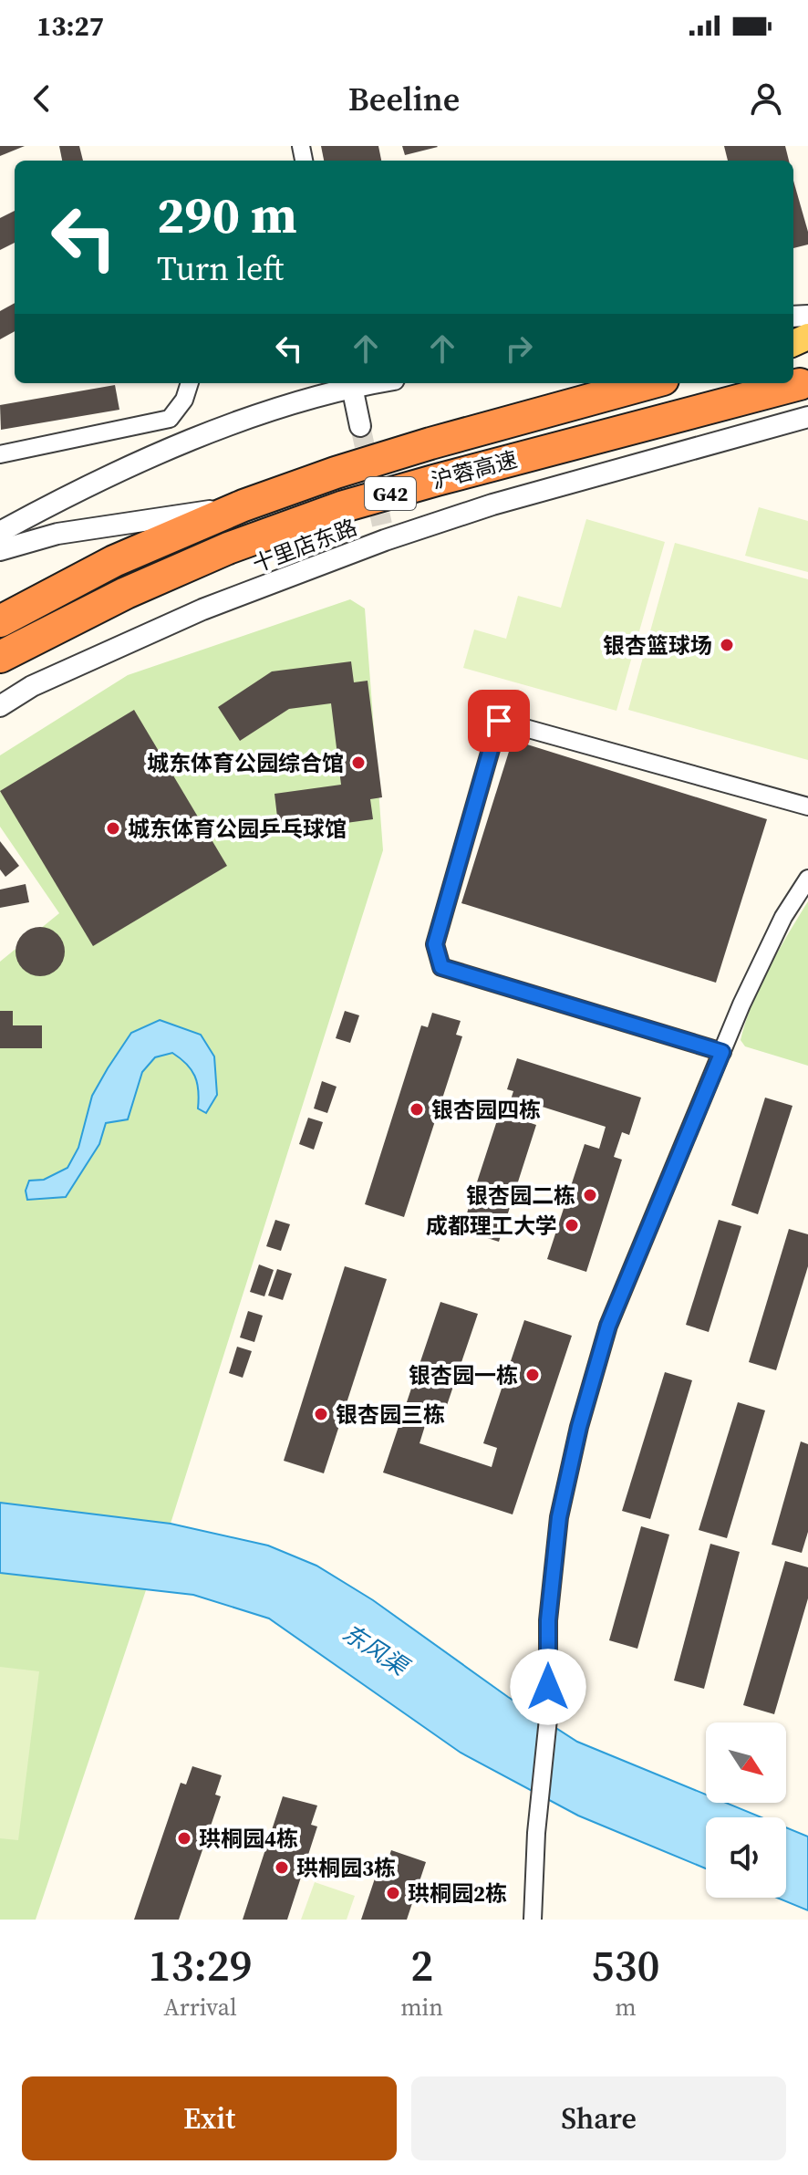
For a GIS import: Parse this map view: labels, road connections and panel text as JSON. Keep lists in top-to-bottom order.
{
  "streets": {
    "highway": ["沪蓉高速", "G42"],
    "street": ["十里店东路"]
  },
  "water": ["东风渠"],
  "places": [
    "银杏篮球场",
    "城东体育公园综合馆",
    "城东体育公园乒乓球馆",
    "银杏园四栋",
    "银杏园二栋",
    "成都理工大学",
    "银杏园一栋",
    "银杏园三栋",
    "珙桐园4栋",
    "珙桐园3栋",
    "珙桐园2栋"
  ],
  "north": "bottom right",
  "page": {
    "status": "13:27",
    "header": "Beeline",
    "turn": ["290 m", "Turn left"],
    "eta": [
      "13:29",
      "Arrival",
      "2",
      "min",
      "530",
      "m"
    ],
    "buttons": ["Exit", "Share"]
  }
}
